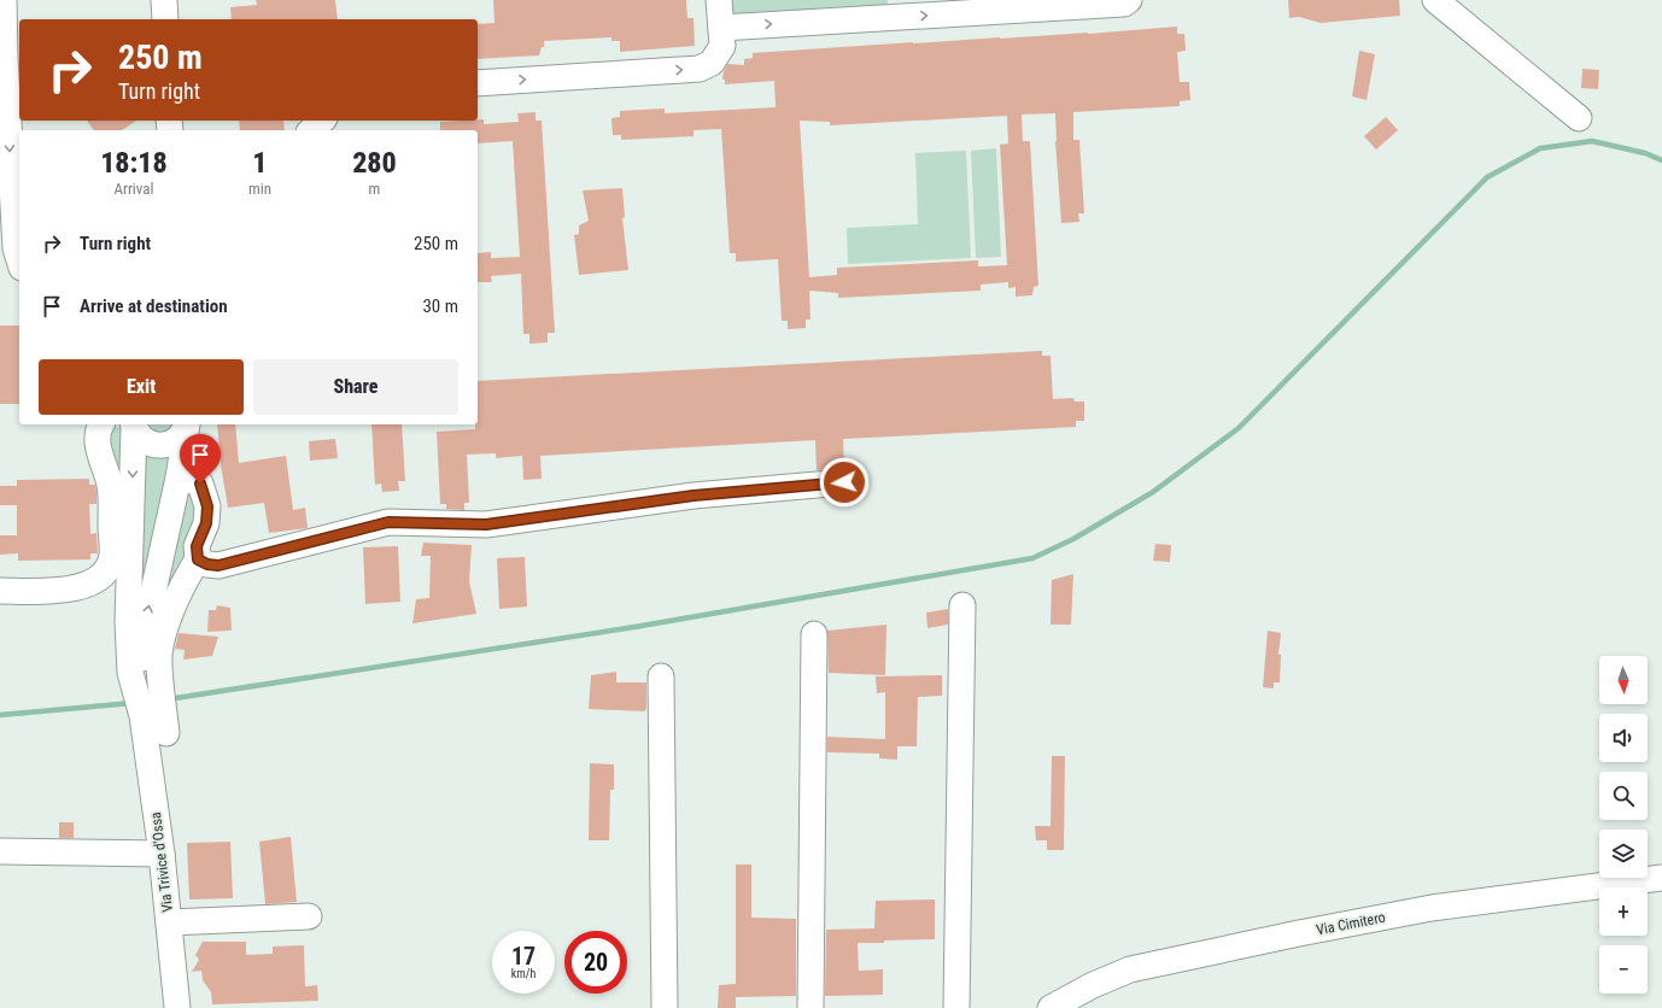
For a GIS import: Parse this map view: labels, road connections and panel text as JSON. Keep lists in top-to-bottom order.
{
  "streets": {
    "street": ["Via Trivice d'Ossa", "Via Cimitero"]
  },
  "north": "bottom",
  "page": {
    "turn": ["250 m", "Turn right"],
    "eta": [
      "18:18",
      "Arrival",
      "1",
      "min",
      "280",
      "m"
    ],
    "list": [
      {
        "name": "Turn right",
        "value": "250 m"
      },
      {
        "name": "Arrive at destination",
        "value": "30 m"
      }
    ],
    "buttons": ["Exit", "Share"],
    "map_buttons": ["+", "−"],
    "speed": "17 km/h",
    "limit": "20"
  }
}
